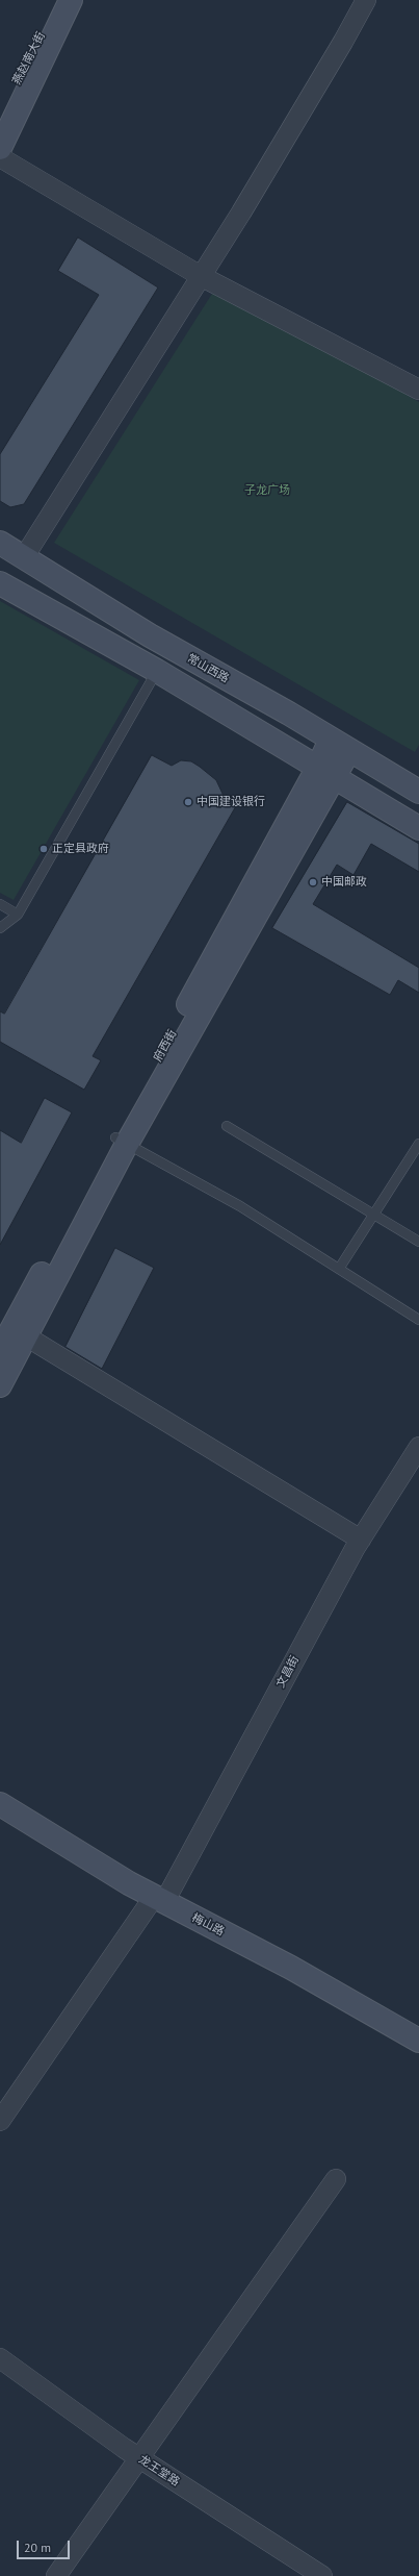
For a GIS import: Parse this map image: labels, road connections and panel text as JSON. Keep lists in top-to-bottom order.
{
  "streets": {
    "main road": [
      "燕赵南大街",
      "常山西路",
      "府西街",
      "梅山路"
    ],
    "street": ["文昌街", "龙王堂路"]
  },
  "crossings": [
    ["常山西路", "府西街"],
    ["文昌街", "梅山路"]
  ],
  "parks": ["子龙广场"],
  "places": ["中国建设银行", "正定县政府", "中国邮政"],
  "scale_bar": "20 m"
}
